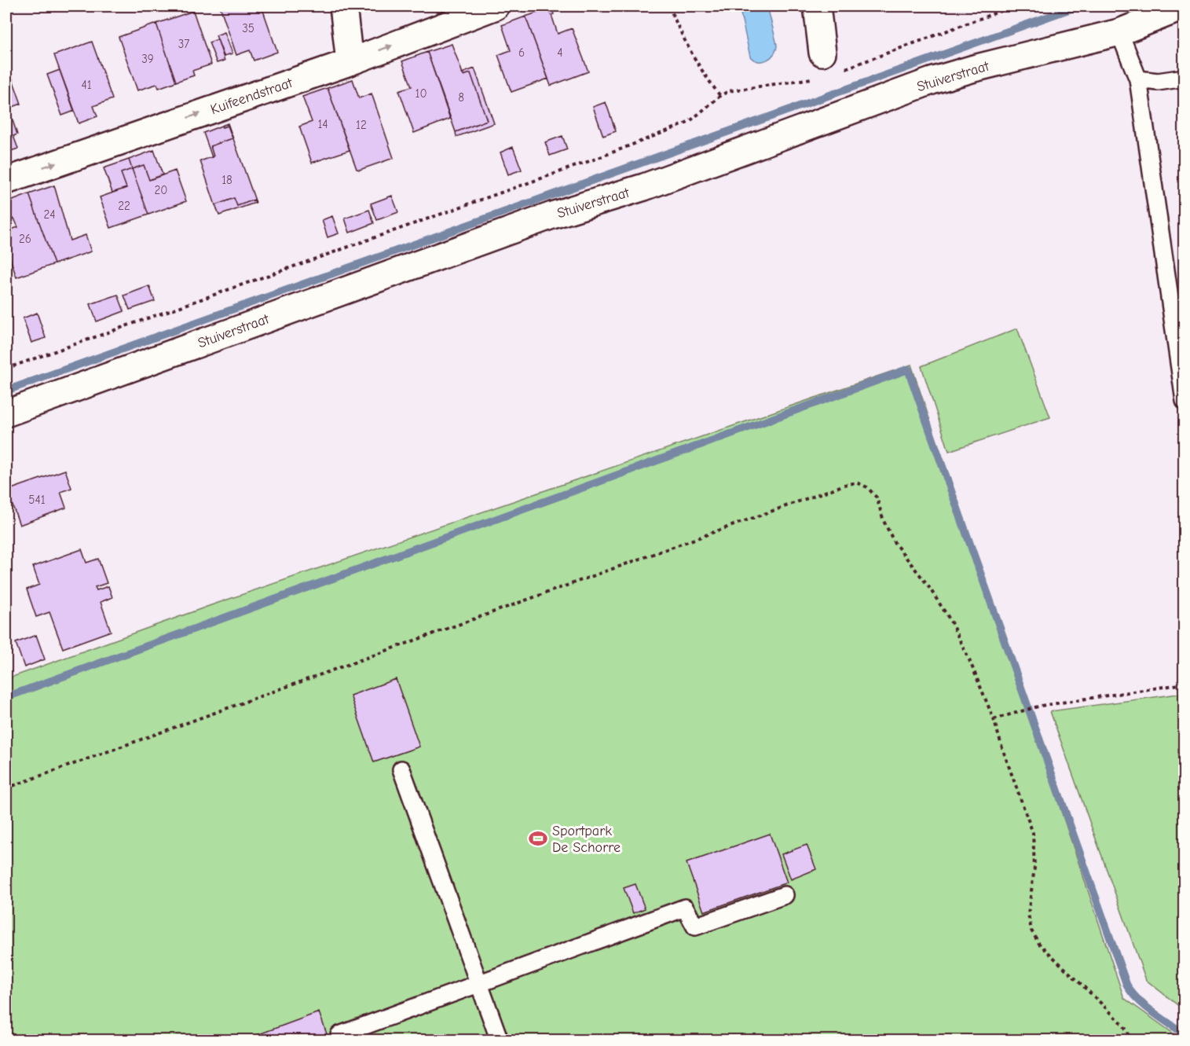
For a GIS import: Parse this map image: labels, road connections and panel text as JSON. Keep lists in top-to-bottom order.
{
  "streets": {
    "street": ["Stuiverstraat", "Kuifeendstraat"]
  },
  "one_way": ["Kuifeendstraat"],
  "places": {
    "sports": ["Sportpark De Schorre"]
  },
  "house_numbers": [
    "35",
    "37",
    "6",
    "4",
    "39",
    "41",
    "10",
    "8",
    "14",
    "12",
    "18",
    "20",
    "22",
    "24",
    "26",
    "541"
  ]
}
